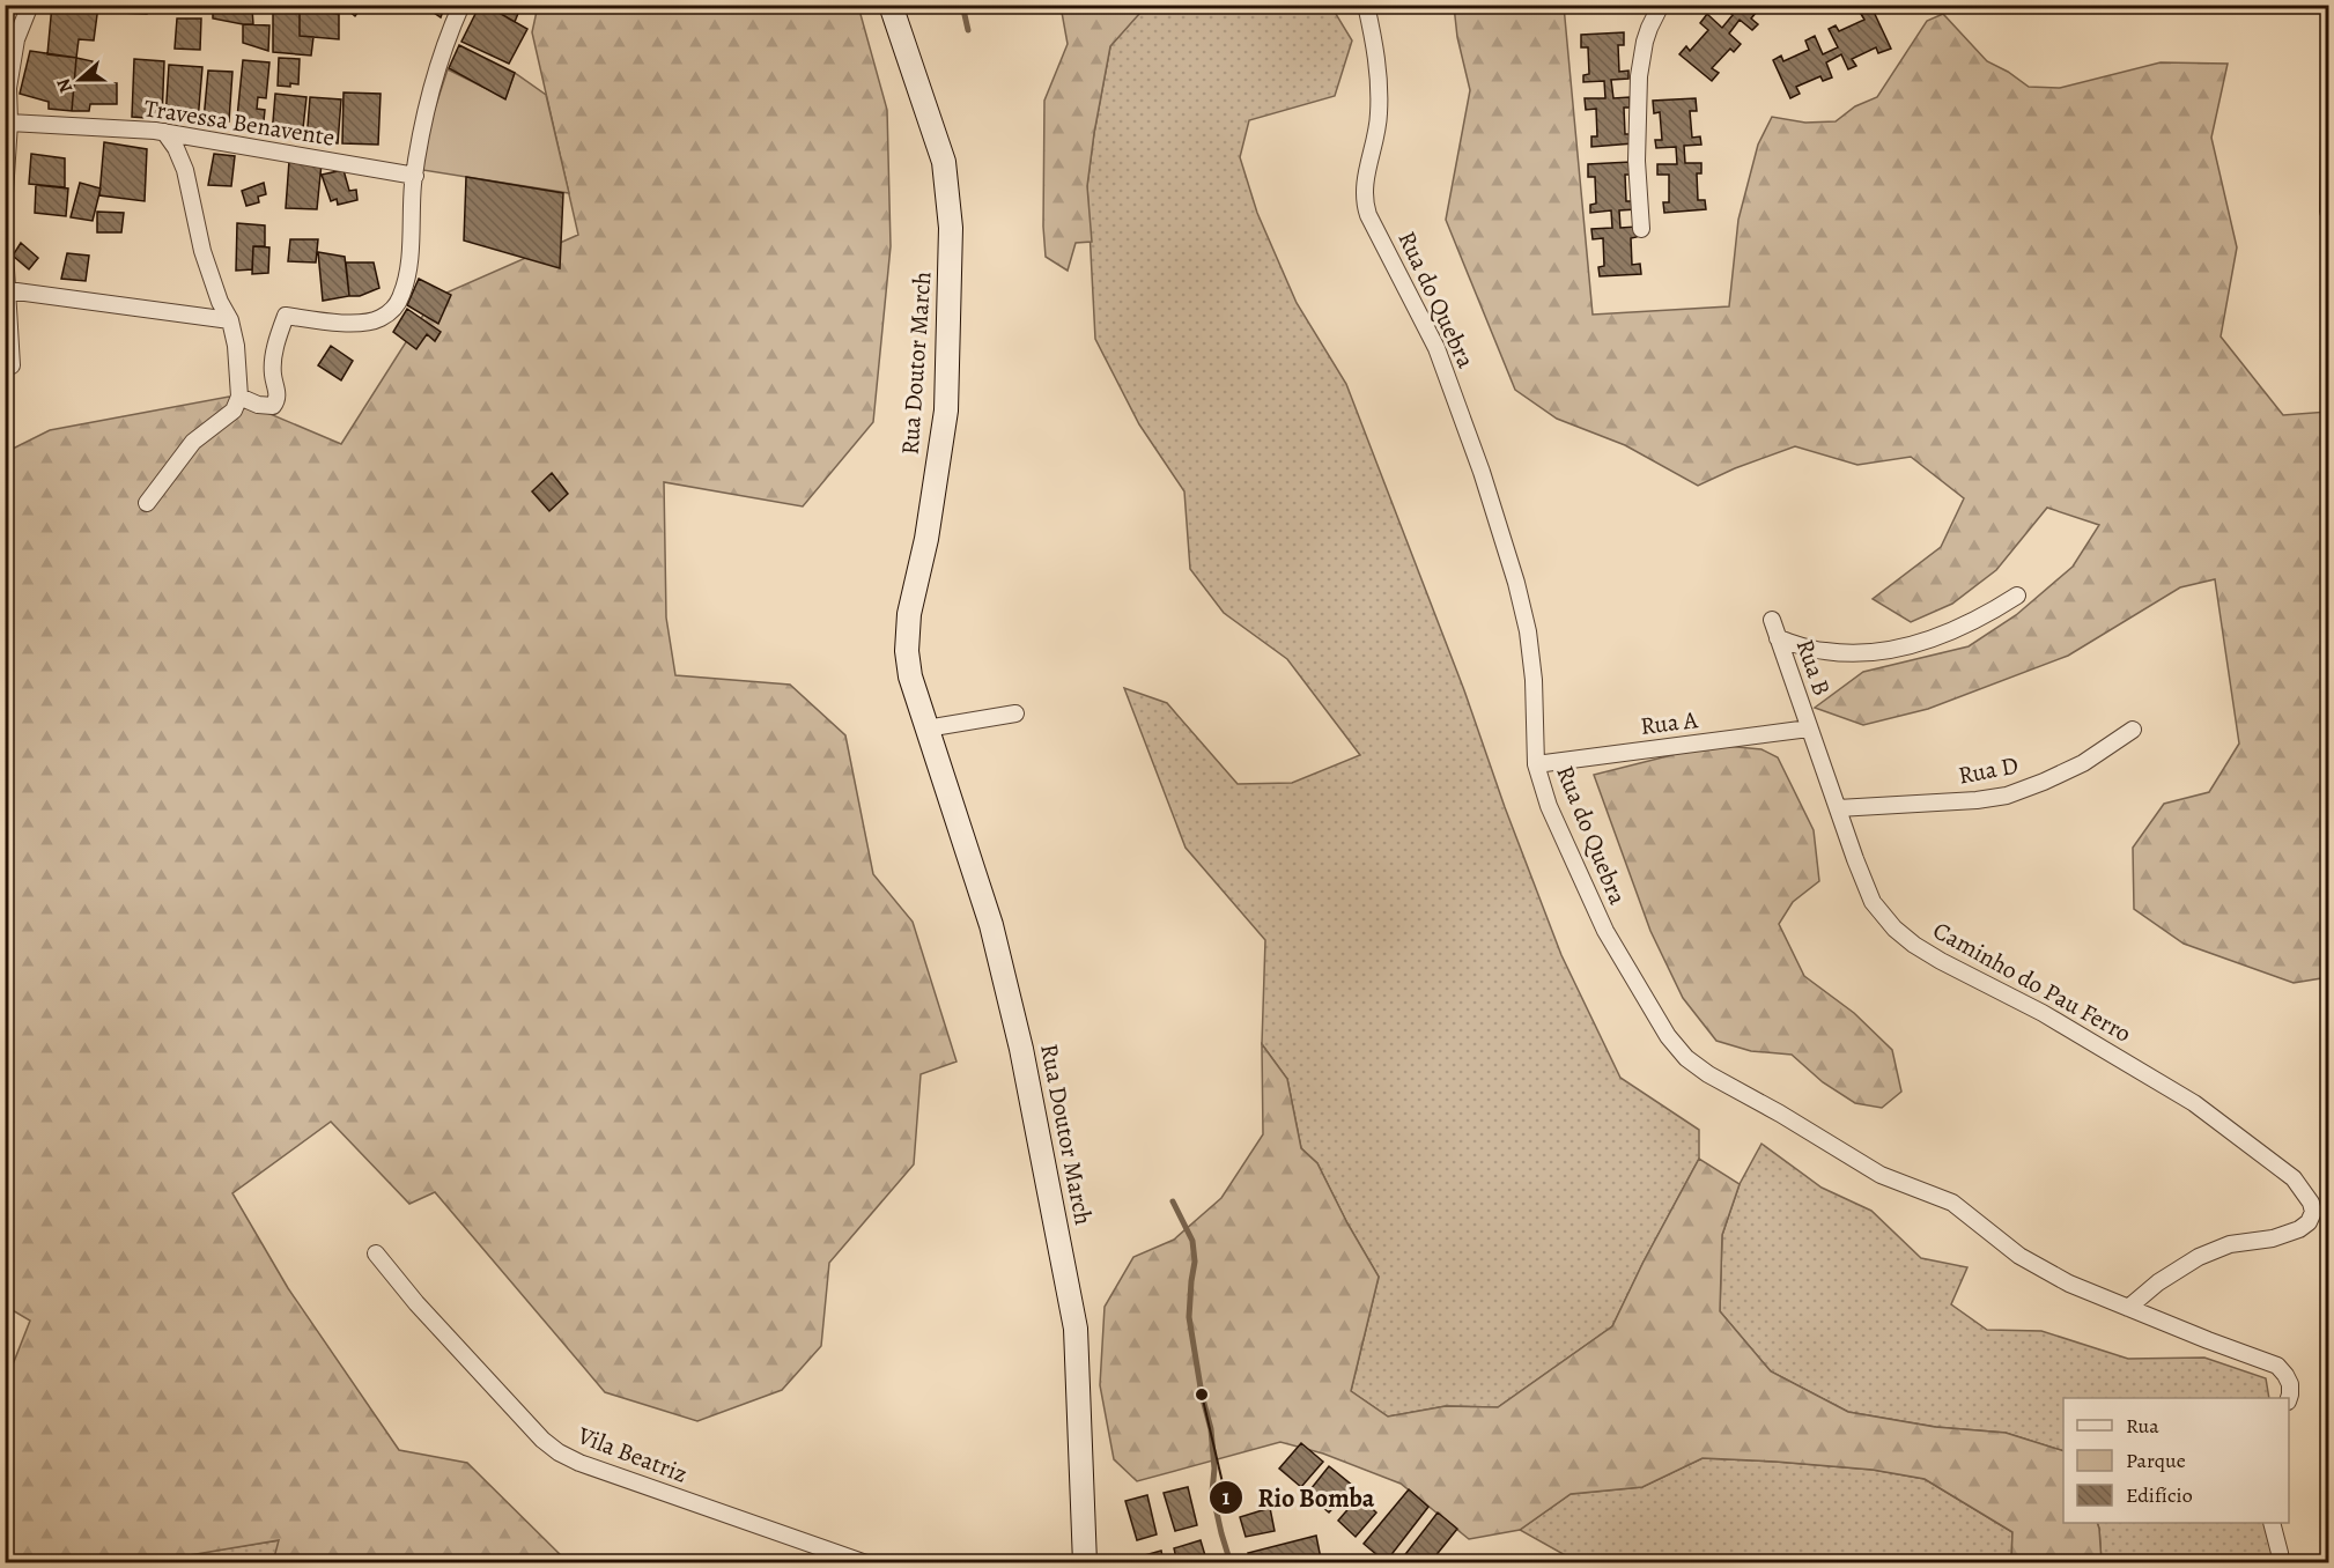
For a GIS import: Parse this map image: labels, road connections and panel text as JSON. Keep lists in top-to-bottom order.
{
  "streets": {
    "main road": ["Rua Doutor March"],
    "street": [
      "Travessa Benavente",
      "Rua do Quebra",
      "Rua B",
      "Rua A",
      "Rua D",
      "Caminho do Pau Ferro",
      "Vila Beatriz"
    ]
  },
  "crossings": [
    ["Rua do Quebra", "Rua A"],
    ["Rua do Quebra", "Caminho do Pau Ferro"],
    ["Rua B", "Rua A"],
    ["Rua B", "Caminho do Pau Ferro"],
    ["Rua A", "Caminho do Pau Ferro"],
    ["Rua D", "Caminho do Pau Ferro"]
  ],
  "places": ["Rio Bomba"],
  "legend": ["Rua", "Parque", "Edifício"],
  "north": "left"
}
